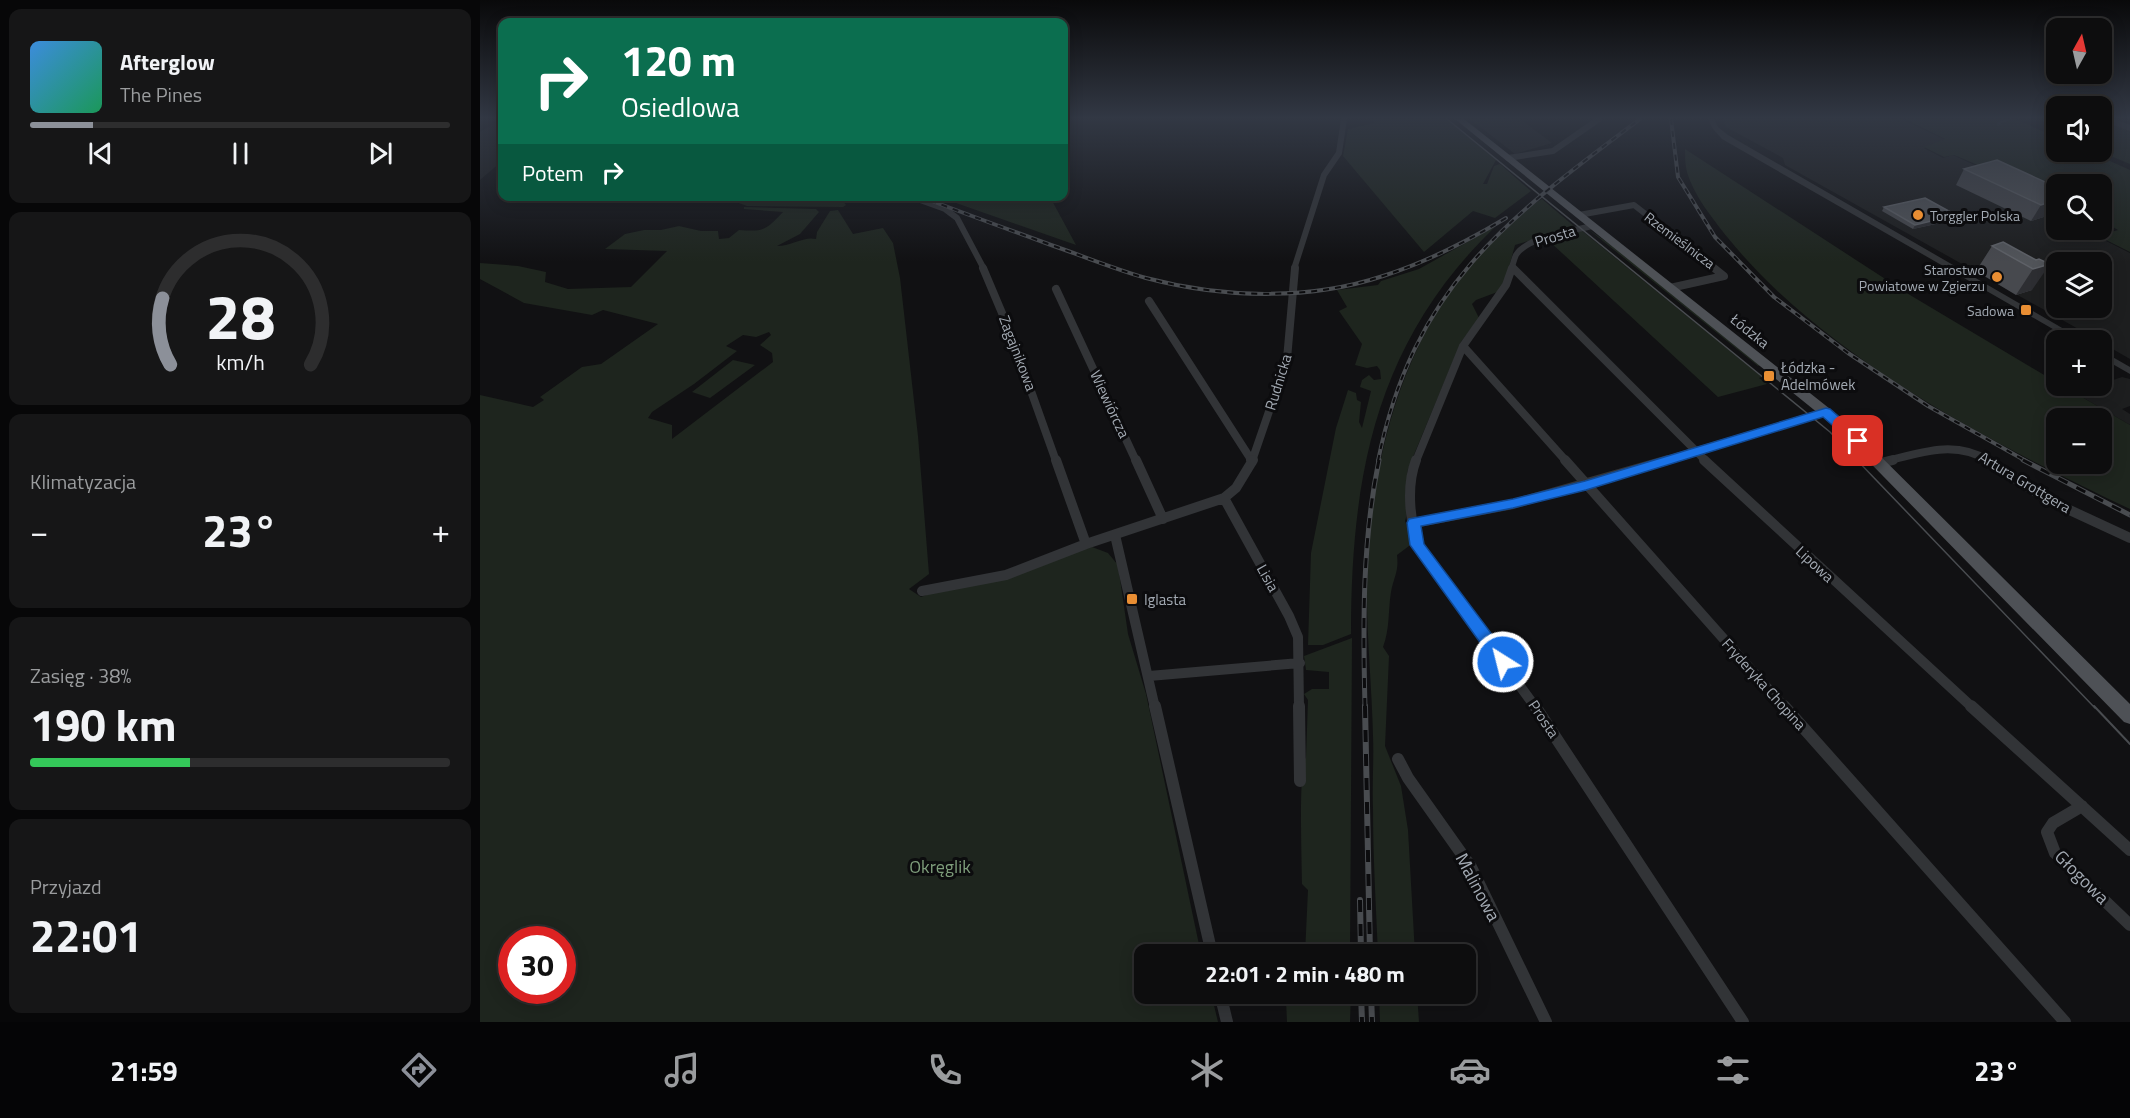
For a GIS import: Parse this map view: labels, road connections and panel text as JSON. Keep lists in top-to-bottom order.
{
  "streets": {
    "main road": ["Łódzka"],
    "street": [
      "Prosta",
      "Rzemieślnicza",
      "Zagajnikowa",
      "Rudnicka",
      "Wiewiórcza",
      "Artura Grottgera",
      "Lipowa",
      "Lisia",
      "Fryderyka Chopina",
      "Głogowa",
      "Malinowa"
    ]
  },
  "crossings": [
    ["Prosta", "Łódzka"],
    ["Prosta", "Lipowa"],
    ["Prosta", "Fryderyka Chopina"],
    ["Rzemieślnicza", "Łódzka"],
    ["Łódzka", "Artura Grottgera"],
    ["Zagajnikowa", "Rudnicka"],
    ["Rudnicka", "Wiewiórcza"],
    ["Rudnicka", "Lisia"],
    ["Lipowa", "Głogowa"]
  ],
  "parks": ["Okręglik"],
  "places": {
    "other": ["Torggler Polska", "Starostwo Powiatowe w Zgierzu"],
    "transit": ["Sadowa", "Łódzka - Adelmówek", "Iglasta"]
  },
  "north": "top",
  "page": {
    "map_buttons": ["+", "−"],
    "turn": ["120 m", "Osiedlowa"],
    "song": ["Afterglow", "The Pines"],
    "then": "Potem",
    "tile": [
      "Klimatyzacja",
      ["Zasięg · 38%", "190 km"],
      ["Przyjazd", "22:01"]
    ],
    "heat": ["−", "23°", "+"],
    "limit": "30",
    "trip": "22:01 · 2 min · 480 m",
    "tabs": ["21:59", "23°"],
    "gauge": ["28", "km/h"]
  }
}
